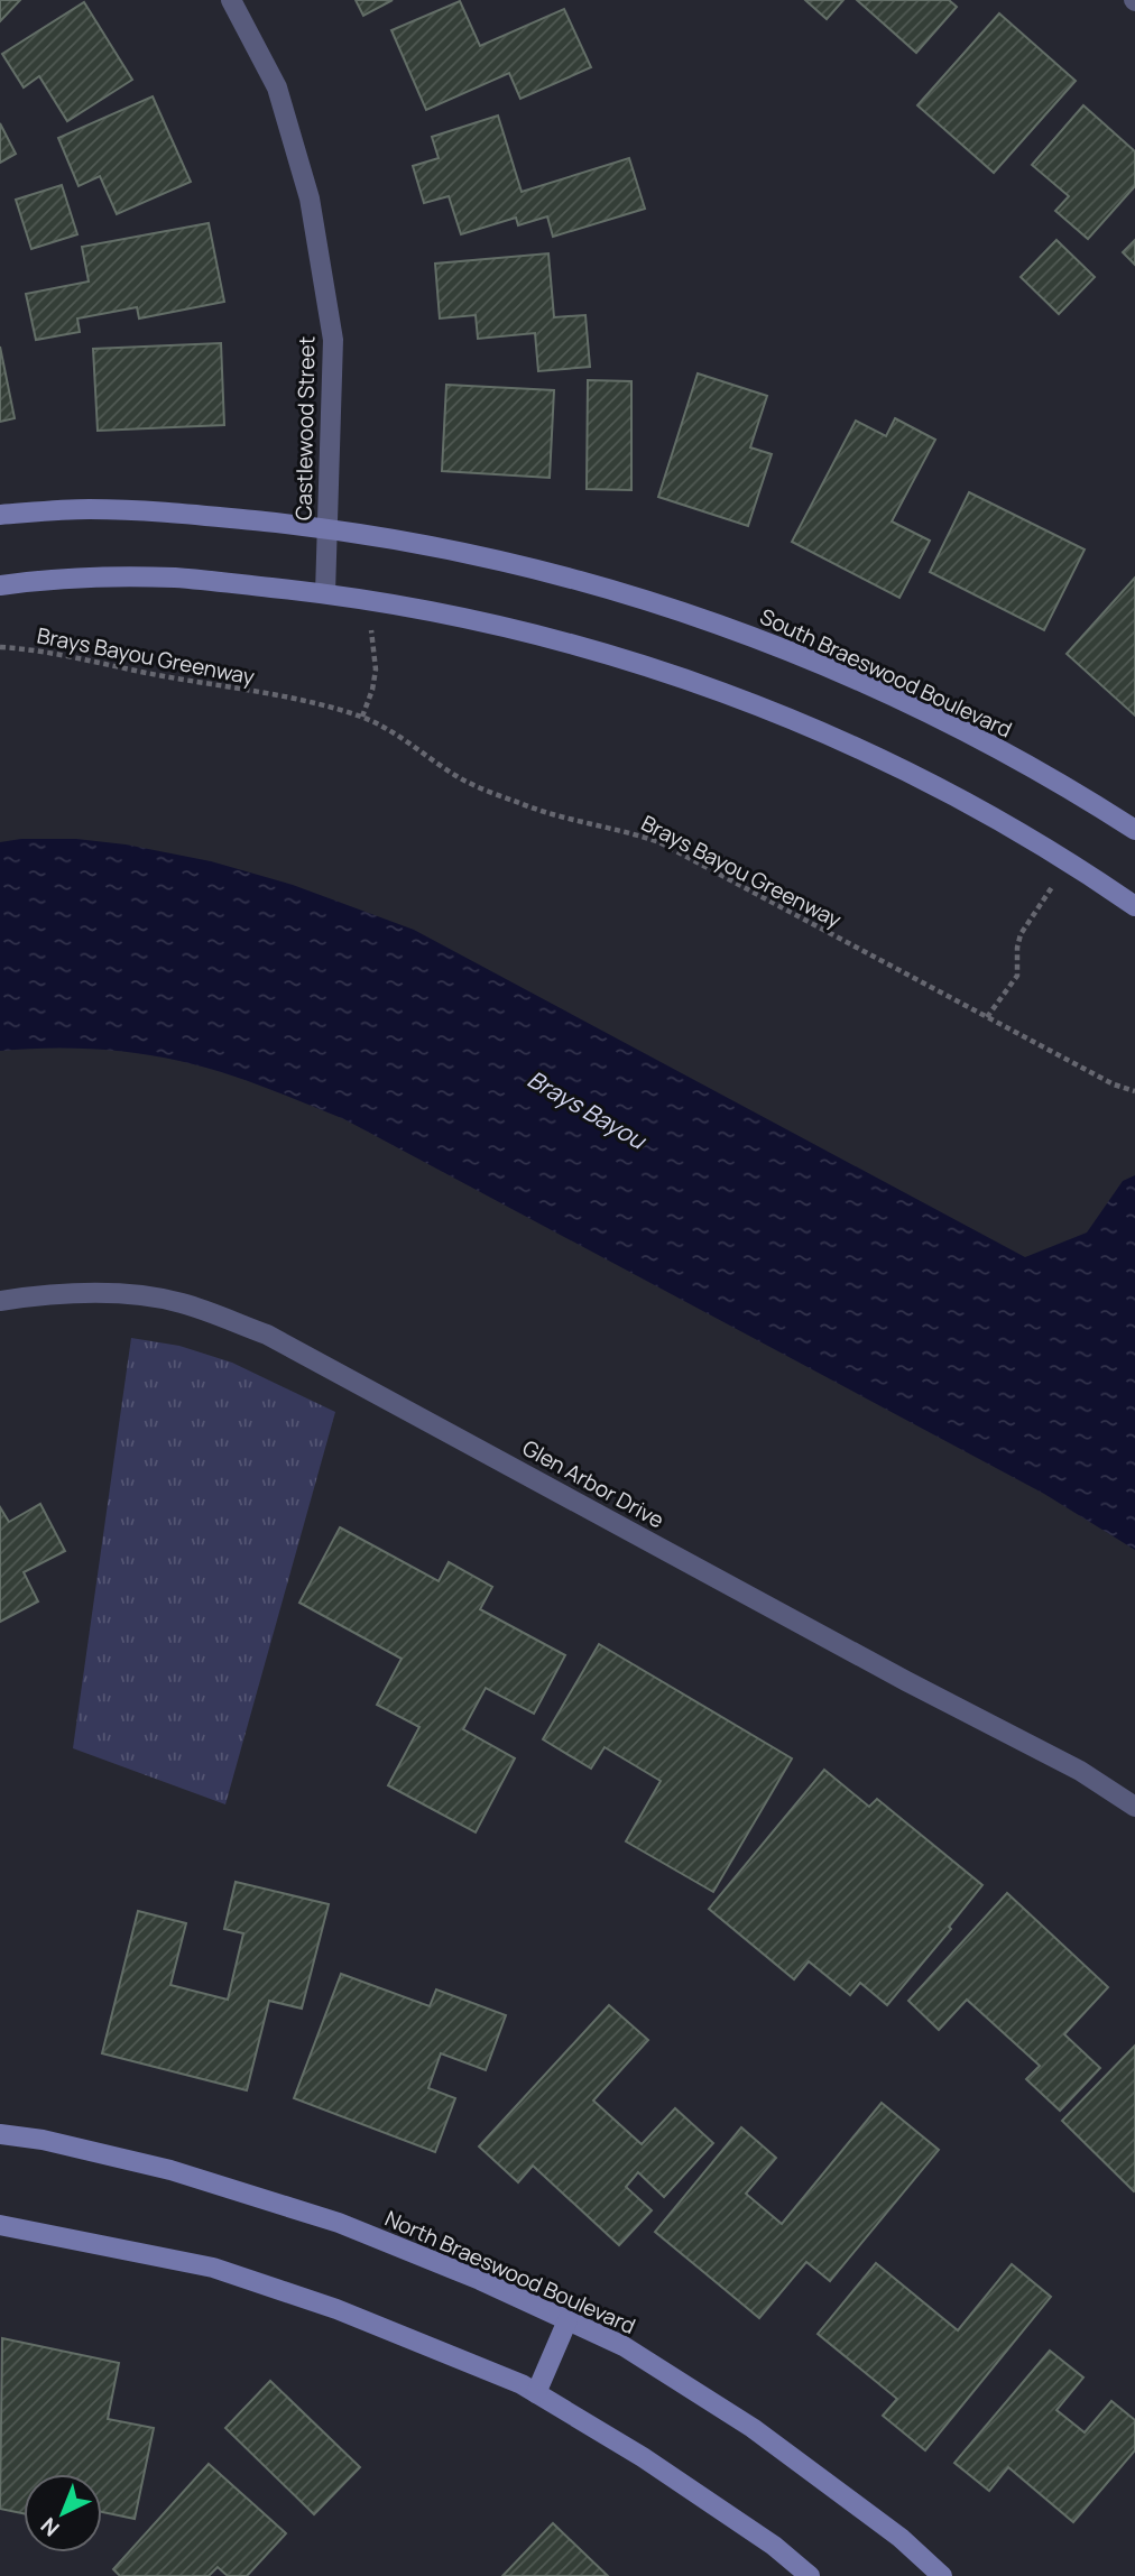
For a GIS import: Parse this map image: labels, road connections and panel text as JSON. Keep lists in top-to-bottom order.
{
  "streets": {
    "main road": ["South Braeswood Boulevard", "North Braeswood Boulevard"],
    "street": ["Castlewood Street", "Glen Arbor Drive"],
    "path": ["Brays Bayou Greenway"]
  },
  "crossings": [
    ["Castlewood Street", "South Braeswood Boulevard"]
  ],
  "water": ["Brays Bayou"],
  "north": "bottom left"
}
